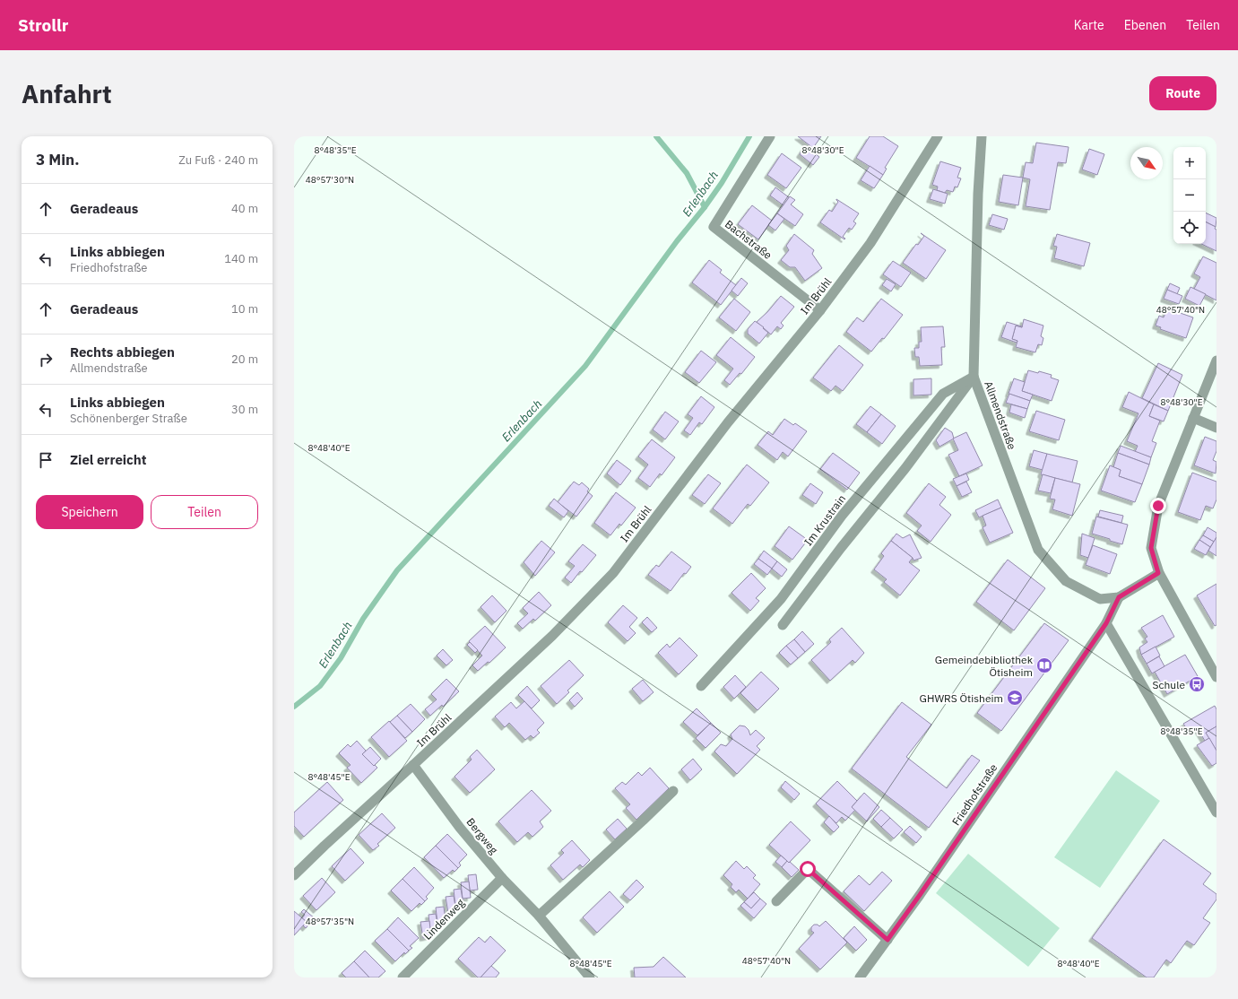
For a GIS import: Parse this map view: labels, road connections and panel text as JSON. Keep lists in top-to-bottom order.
{
  "streets": {
    "street": [
      "Bachstraße",
      "Im Brühl",
      "Allmendstraße",
      "Im Krustrain",
      "Friedhofstraße",
      "Bergweg",
      "Lindenweg"
    ]
  },
  "crossings": [
    ["Bachstraße", "Im Brühl"],
    ["Im Brühl", "Bergweg"],
    ["Allmendstraße", "Im Krustrain"],
    ["Allmendstraße", "Friedhofstraße"],
    ["Bergweg", "Lindenweg"]
  ],
  "water": ["Erlenbach"],
  "places": {
    "library": ["Gemeindebibliothek Ötisheim"],
    "bus stop": ["Schule"],
    "school or university": ["GHWRS Ötisheim"]
  },
  "north": "bottom right",
  "page": {
    "header": "Strollr",
    "nav": ["Karte", "Ebenen", "Teilen"],
    "buttons": [
      "Route",
      ["Speichern", "Teilen"]
    ],
    "title": "Anfahrt",
    "heading": ["3 Min.", "Zu Fuß · 240 m"],
    "map_buttons": ["+", "−"],
    "list": [
      ["Geradeaus", "40 m"],
      ["Links abbiegen", "Friedhofstraße", "140 m"],
      ["Geradeaus", "10 m"],
      ["Rechts abbiegen", "Allmendstraße", "20 m"],
      ["Links abbiegen", "Schönenberger Straße", "30 m"],
      "Ziel erreicht"
    ]
  },
  "coordinates": [
    "8°48'35\"E",
    "8°48'30\"E",
    "48°57'30\"N",
    "48°57'40\"N",
    "8°48'40\"E",
    "8°48'45\"E",
    "48°57'35\"N"
  ]
}
